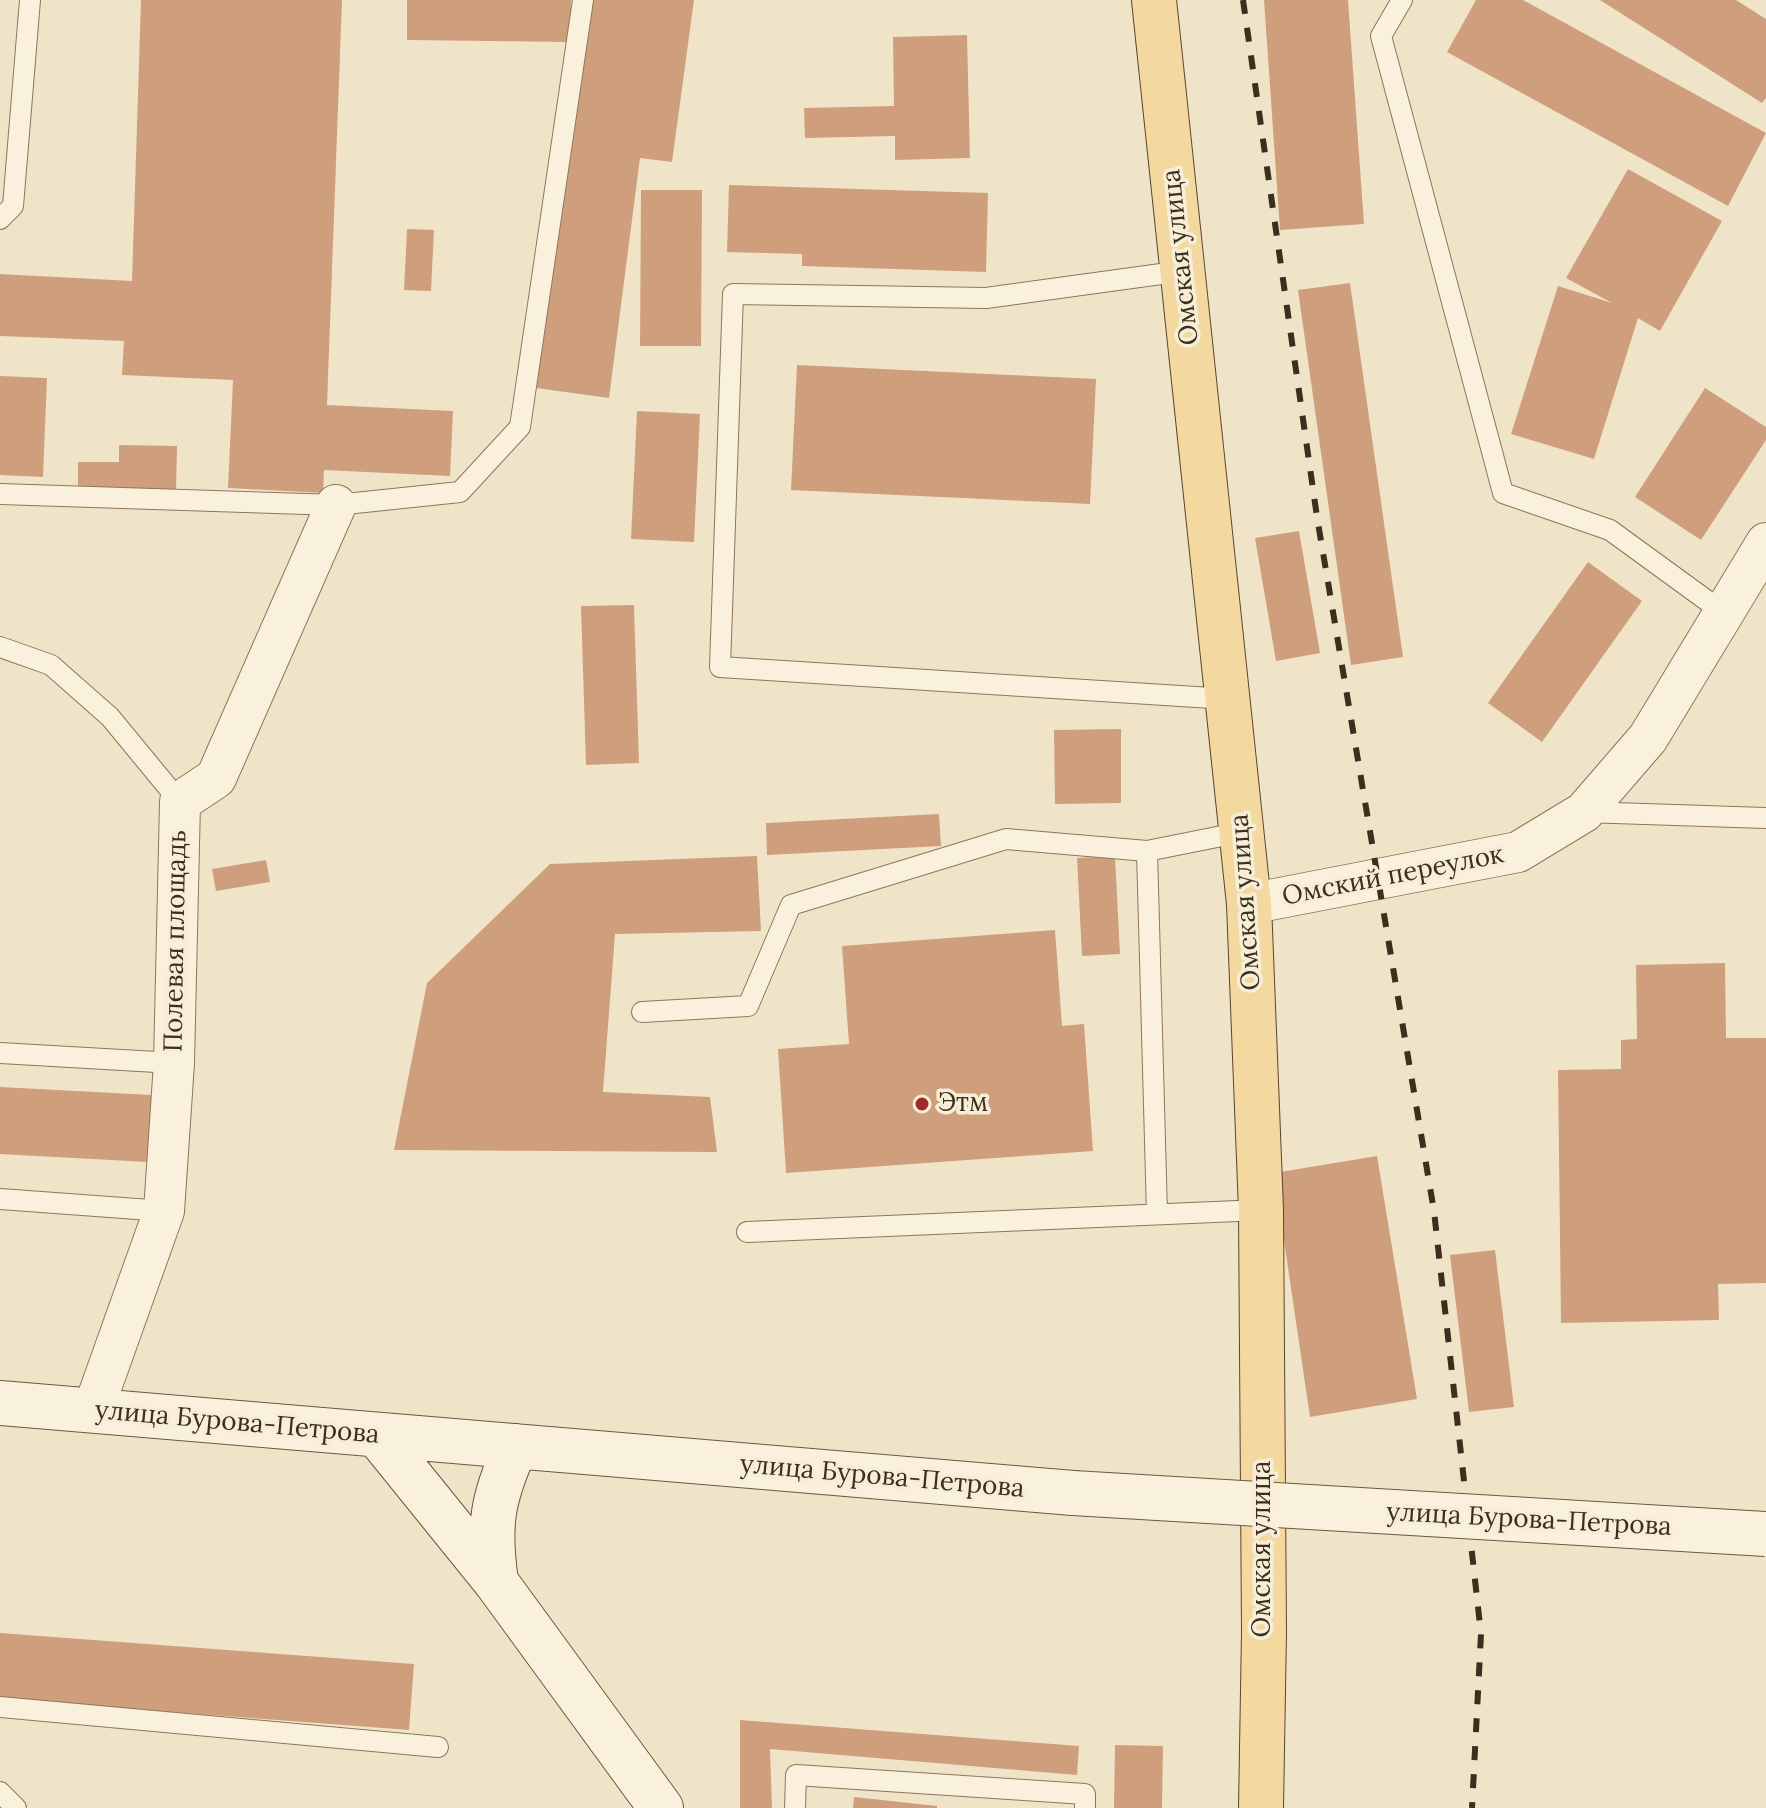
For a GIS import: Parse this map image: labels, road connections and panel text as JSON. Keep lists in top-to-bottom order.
{
  "streets": {
    "main road": ["Омская улица", "улица Бурова-Петрова"],
    "street": ["Омский переулок", "Полевая площадь"]
  },
  "crossings": [
    ["Омская улица", "Омский переулок"],
    ["Полевая площадь", "улица Бурова-Петрова"]
  ],
  "places": ["Этм"]
}
